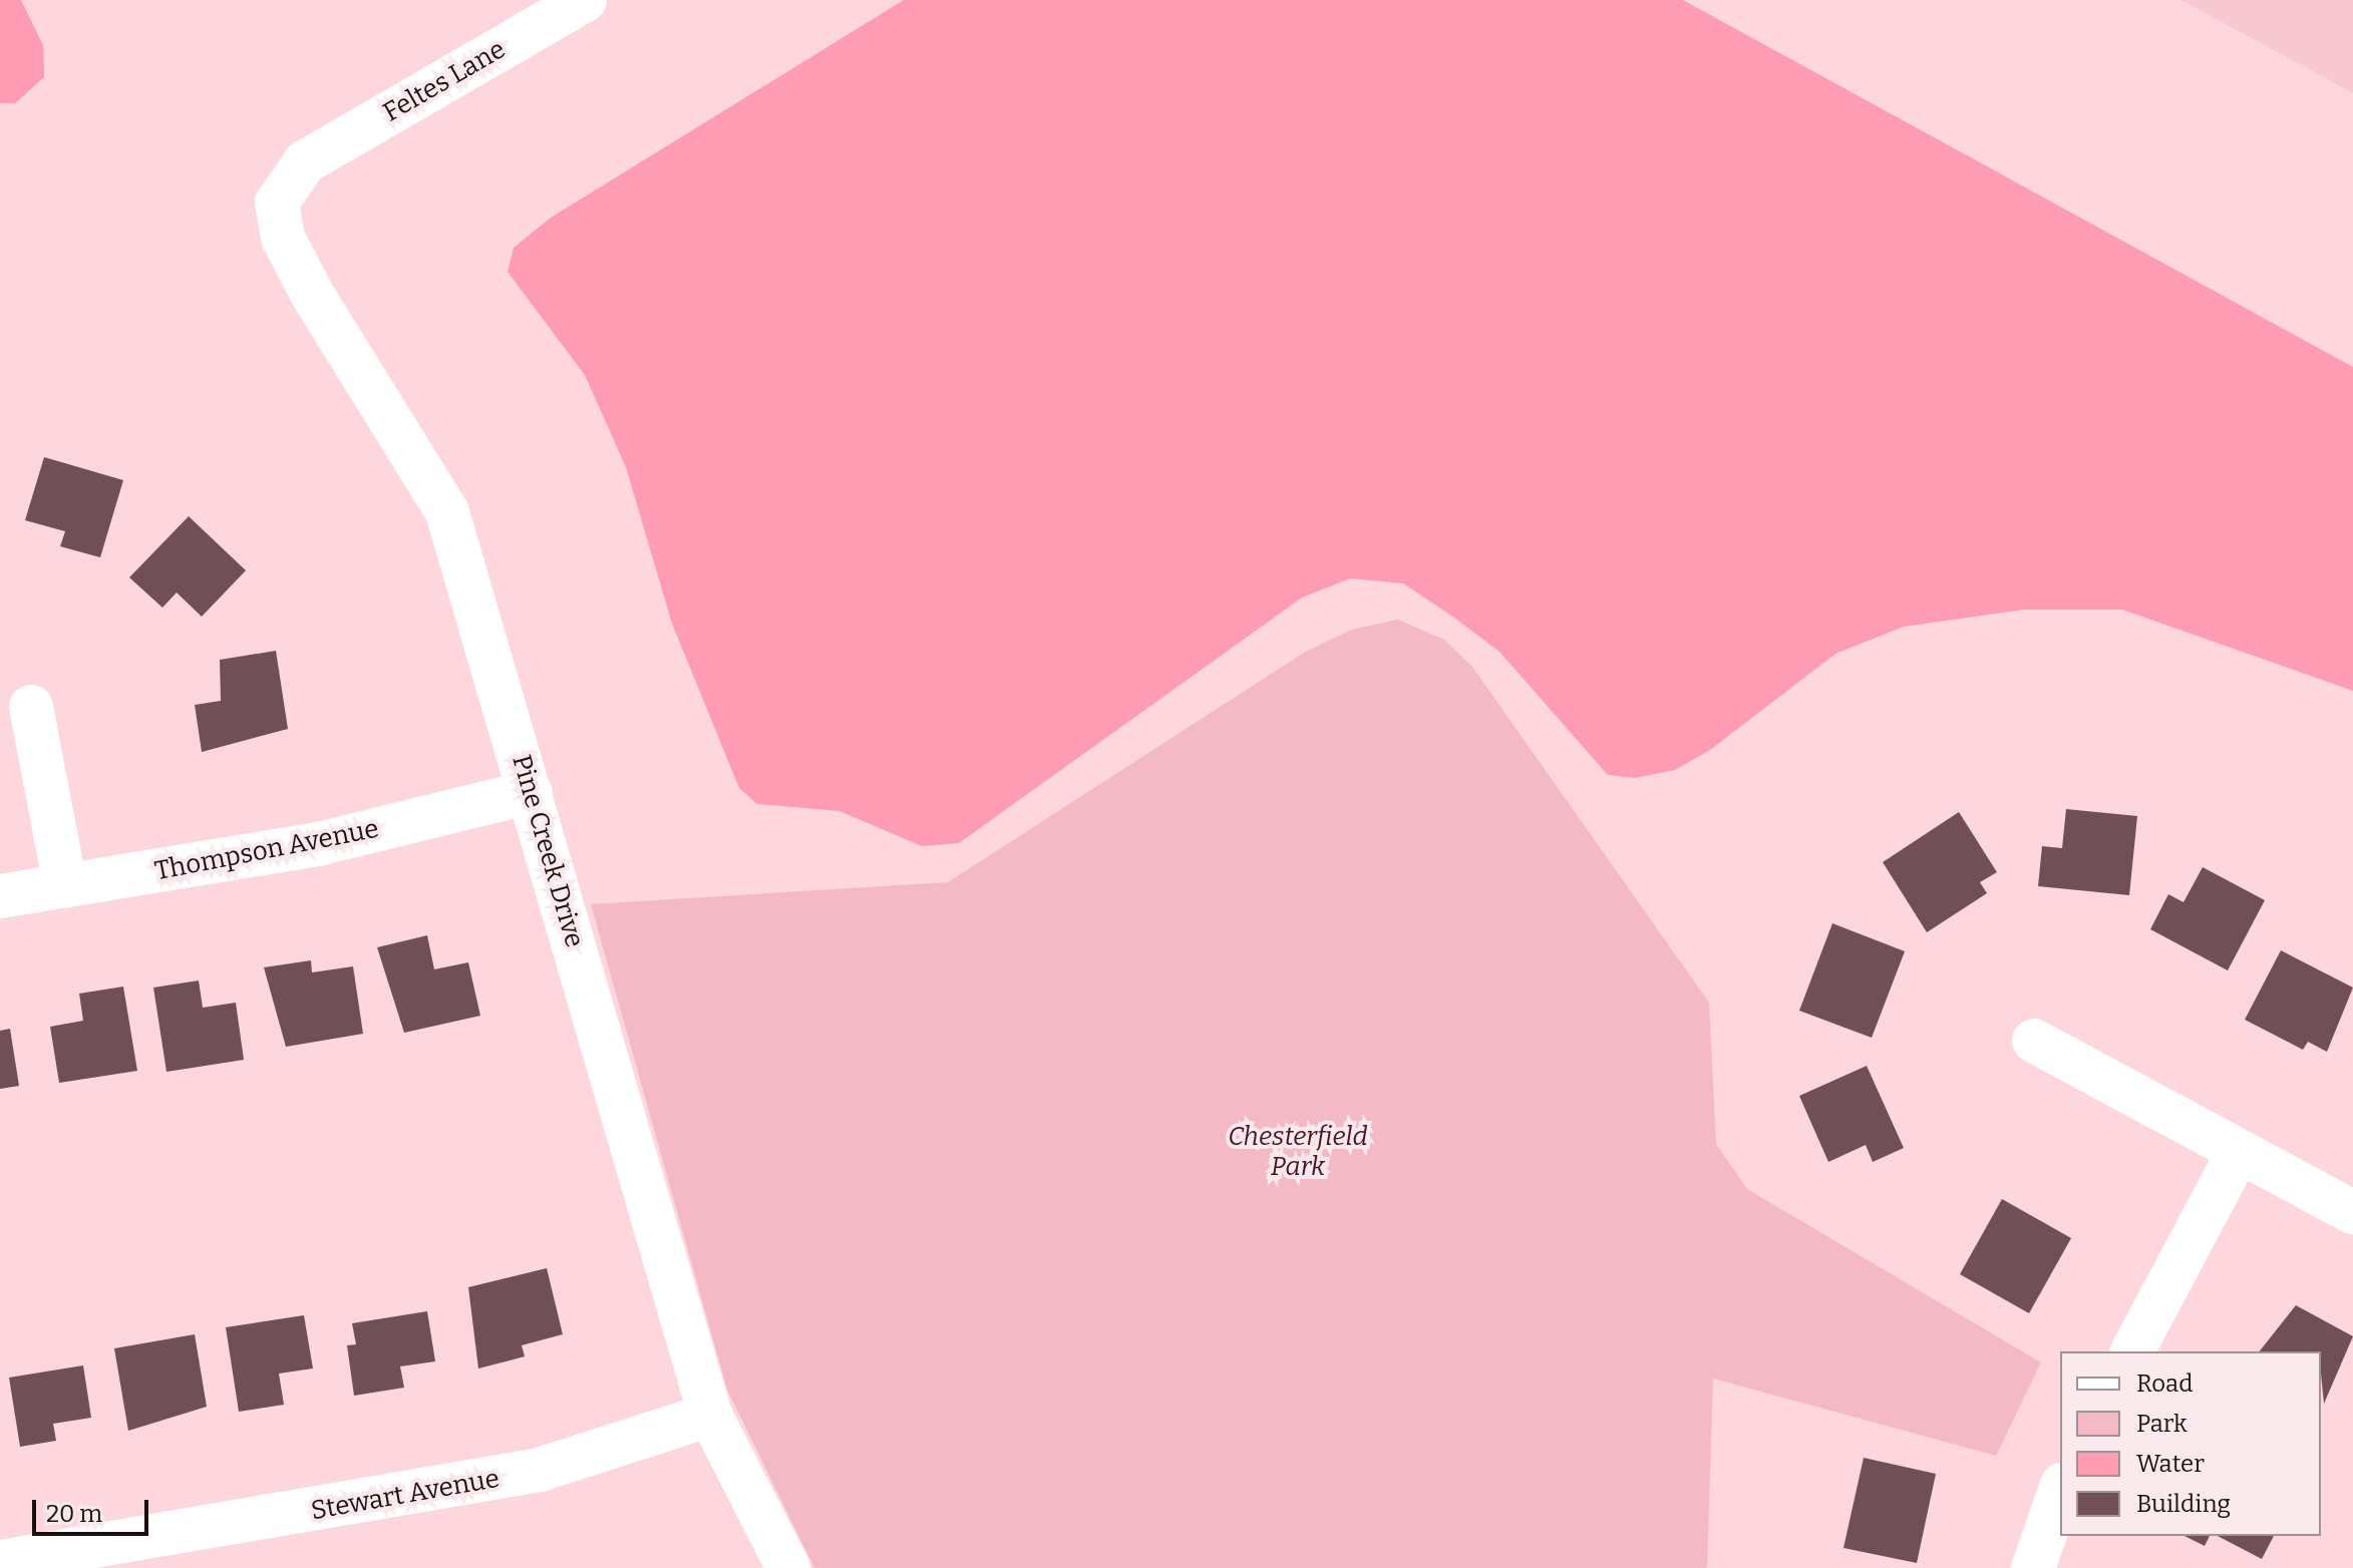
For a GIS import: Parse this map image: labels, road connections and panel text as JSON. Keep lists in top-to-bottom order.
{
  "streets": {
    "street": [
      "Feltes Lane",
      "Thompson Avenue",
      "Pine Creek Drive",
      "Stewart Avenue"
    ]
  },
  "crossings": [
    ["Feltes Lane", "Pine Creek Drive"],
    ["Thompson Avenue", "Pine Creek Drive"],
    ["Pine Creek Drive", "Stewart Avenue"]
  ],
  "parks": ["Chesterfield Park"],
  "legend": [
    "Road",
    "Park",
    "Water",
    "Building"
  ],
  "scale_bar": "20 m"
}
